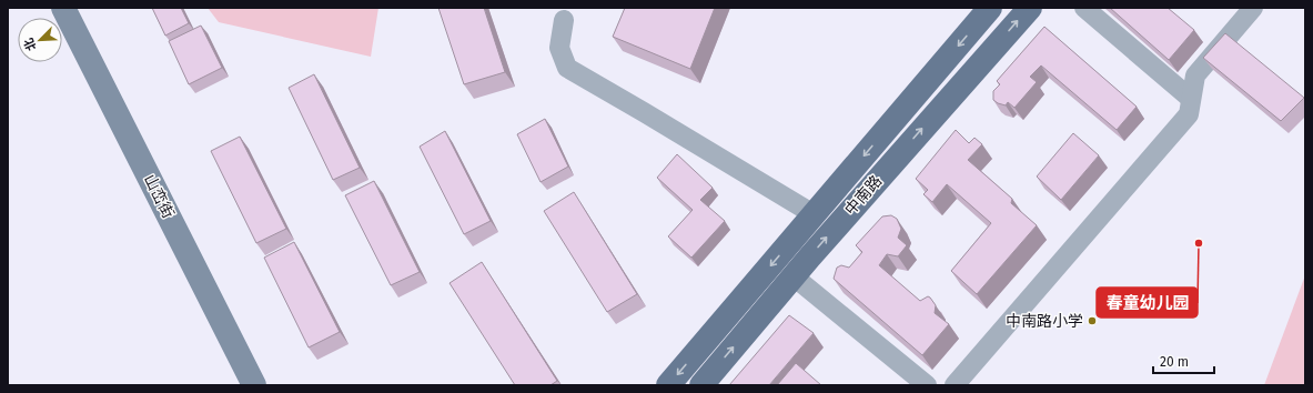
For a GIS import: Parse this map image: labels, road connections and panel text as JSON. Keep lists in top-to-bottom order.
{
  "streets": {
    "main road": ["中南路", "山峦街"]
  },
  "places": ["春童幼儿园", "中南路小学"],
  "scale_bar": "20 m",
  "north": "bottom left"
}
